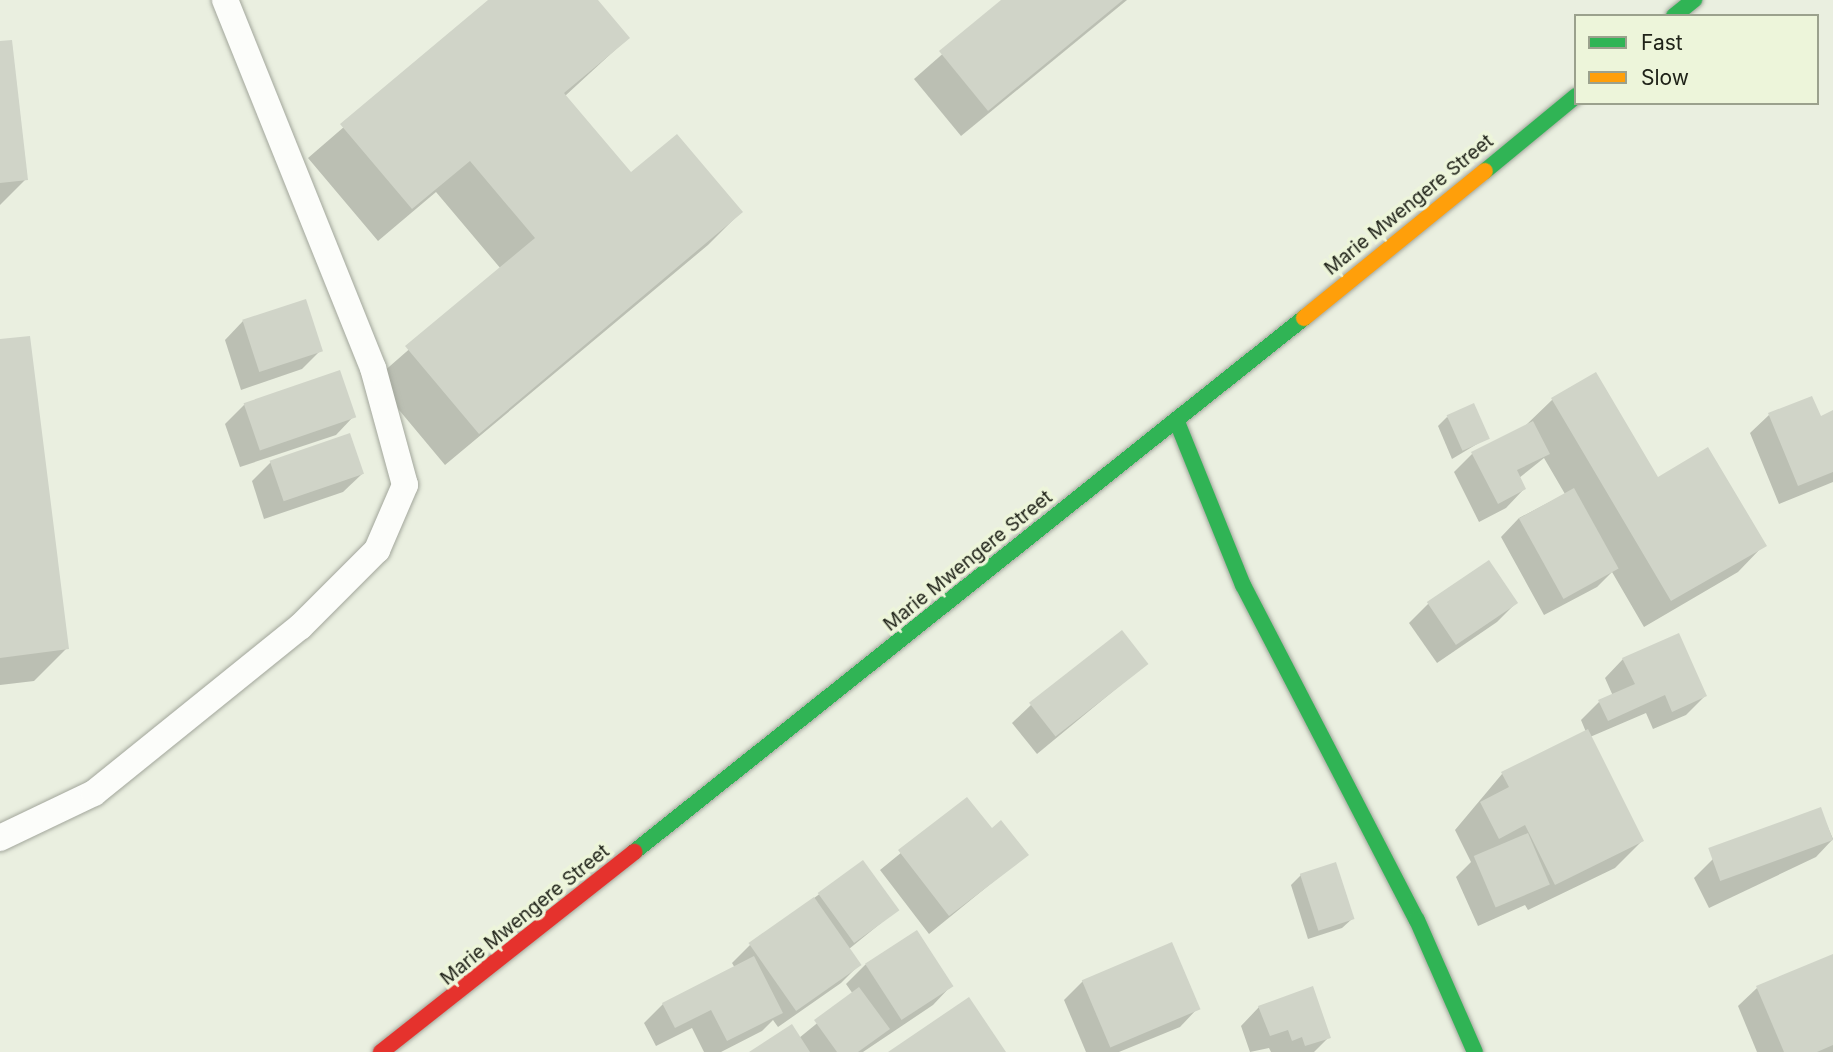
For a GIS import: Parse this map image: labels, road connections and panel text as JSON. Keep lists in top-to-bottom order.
{
  "streets": {
    "main road": ["Marie Mwengere Street"]
  },
  "legend": ["Fast", "Slow"]
}
